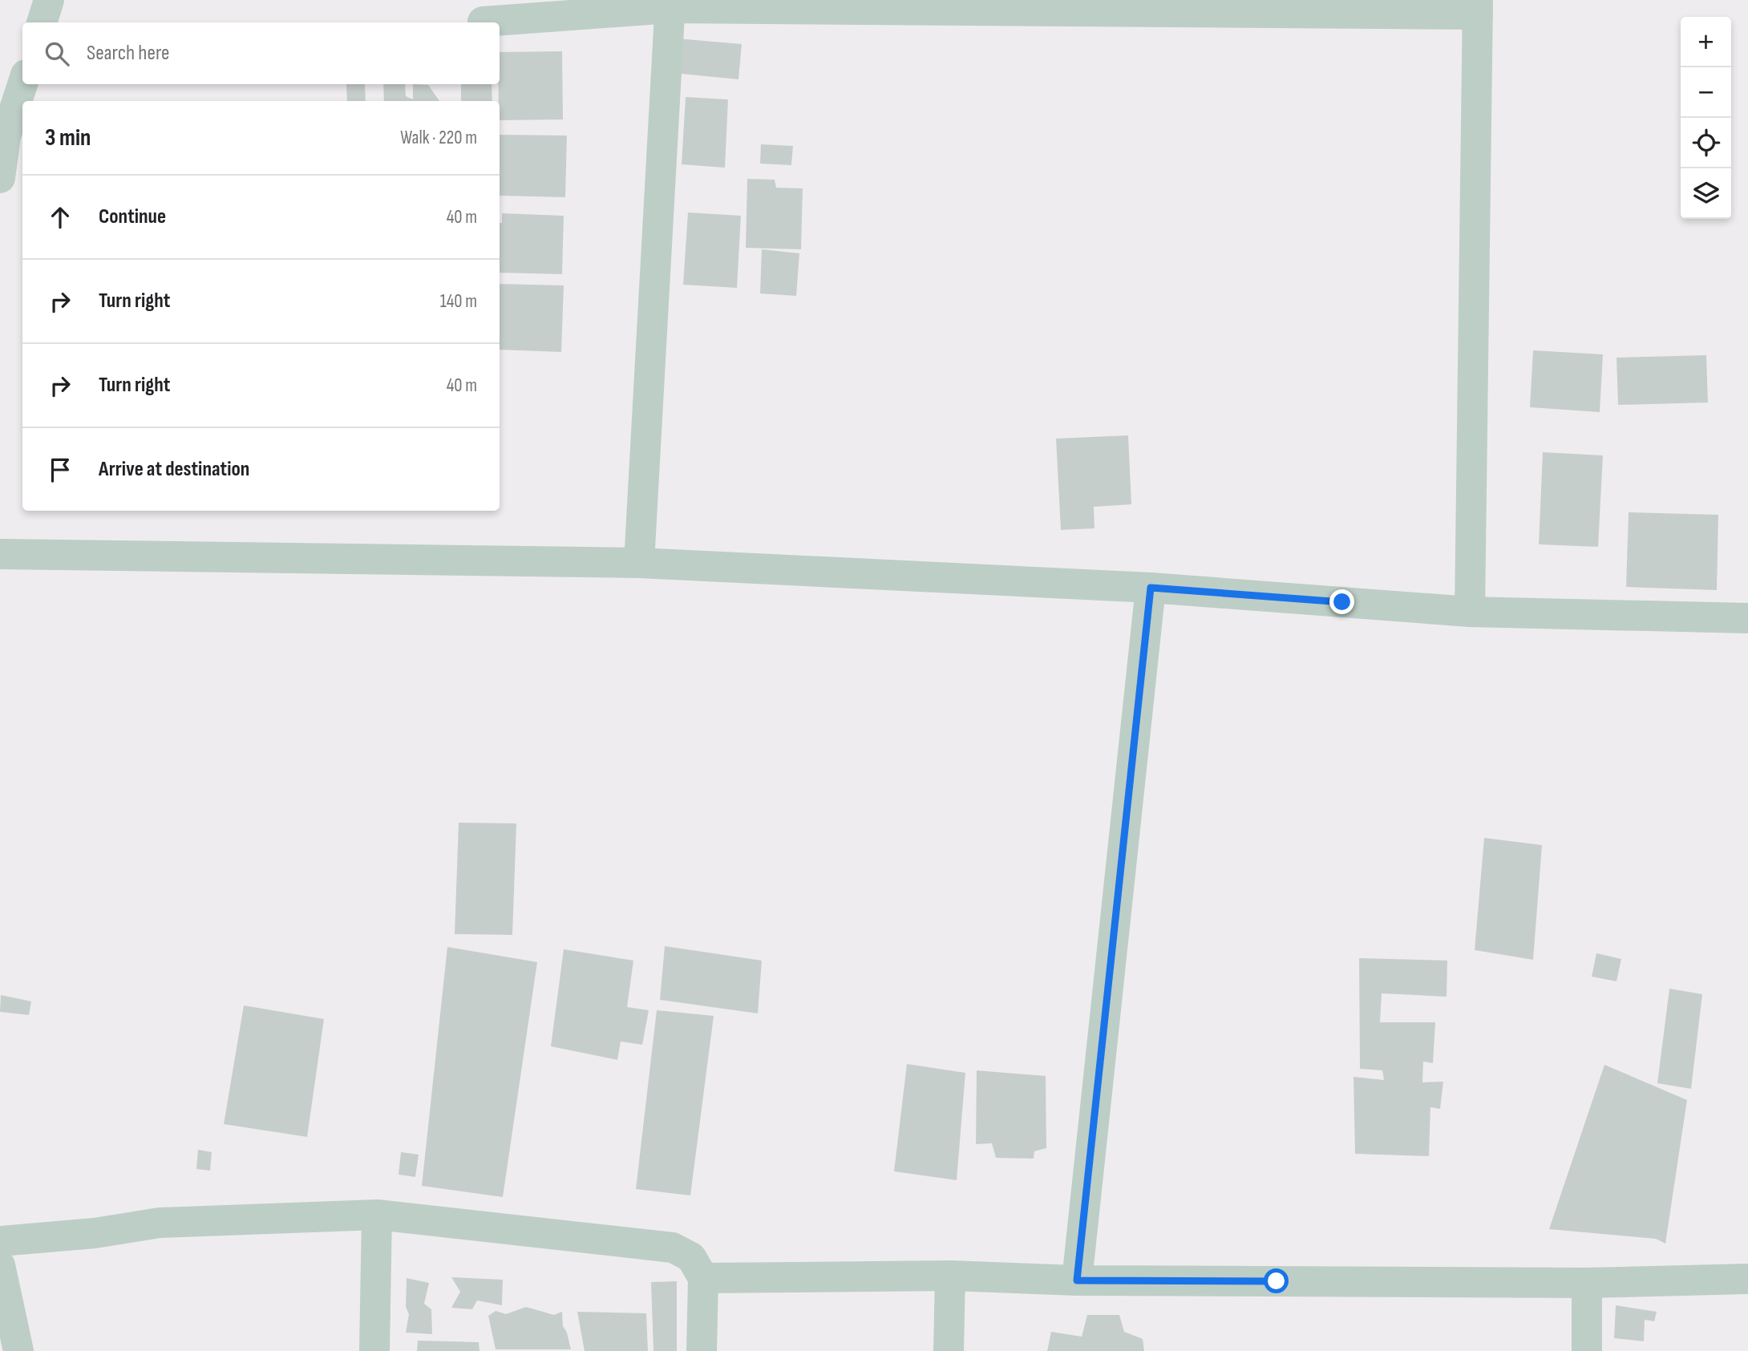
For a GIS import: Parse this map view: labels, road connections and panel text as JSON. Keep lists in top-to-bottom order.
{
  "page": {
    "map_buttons": ["+", "−"],
    "search": "Search here",
    "heading": ["3 min", "Walk · 220 m"],
    "list": [
      ["Continue", "40 m"],
      ["Turn right", "140 m"],
      ["Turn right", "40 m"],
      "Arrive at destination"
    ]
  }
}
